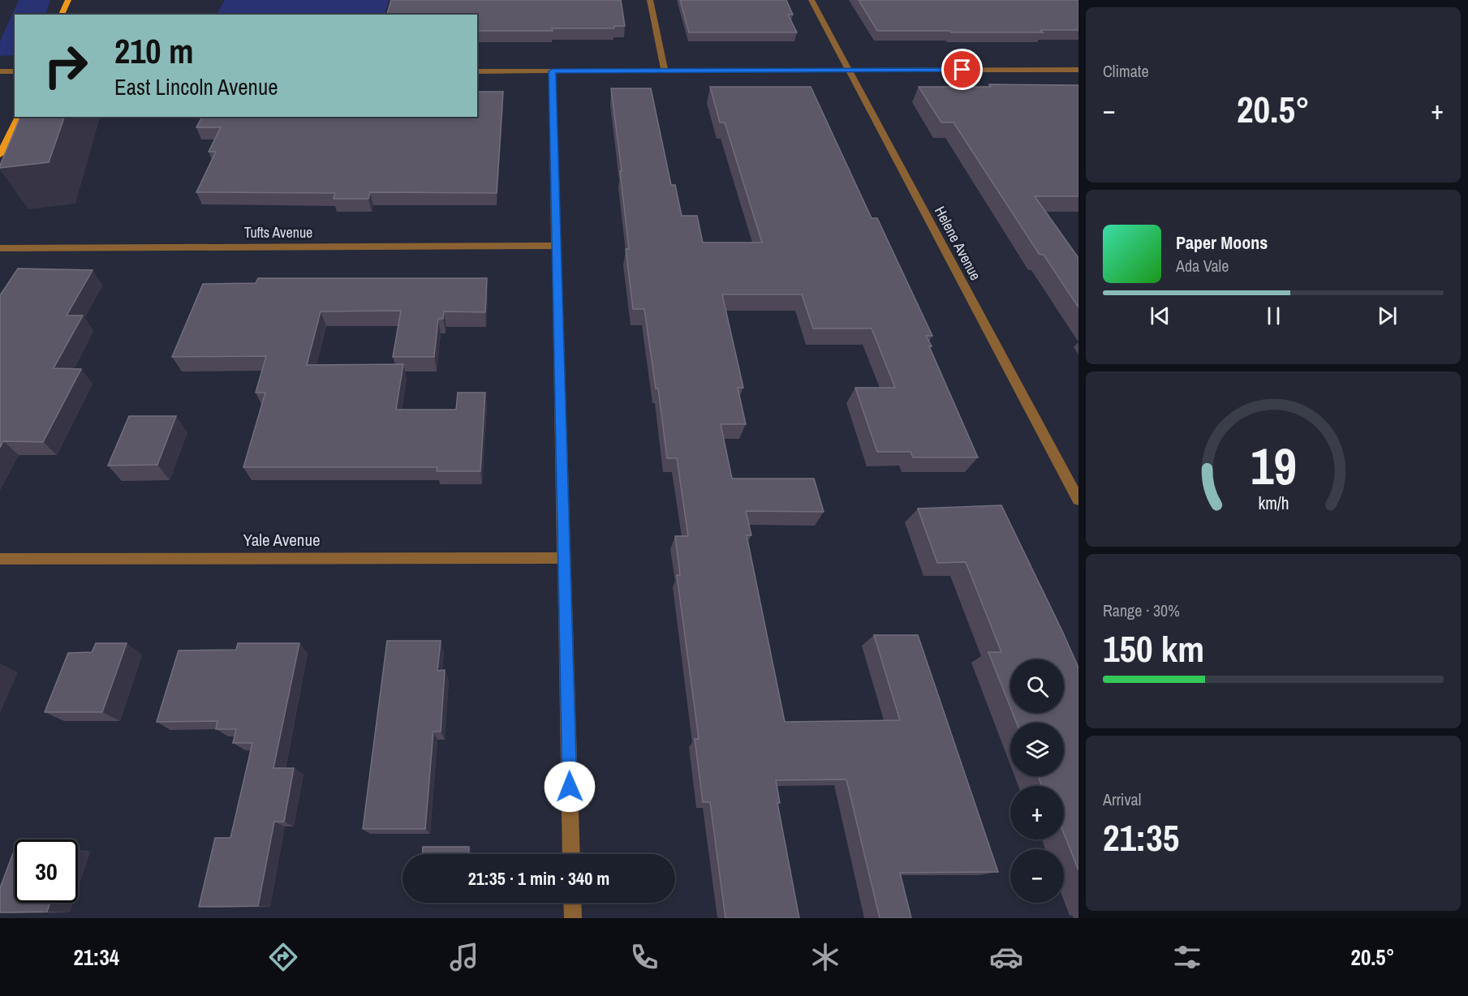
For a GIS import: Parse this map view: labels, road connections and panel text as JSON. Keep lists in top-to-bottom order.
{
  "streets": {
    "street": ["Tufts Avenue", "Helene Avenue", "Yale Avenue"]
  },
  "page": {
    "tile": [
      "Climate",
      ["Range · 30%", "150 km"],
      ["Arrival", "21:35"]
    ],
    "turn": ["210 m", "East Lincoln Avenue"],
    "heat": ["−", "20.5°", "+"],
    "song": ["Paper Moons", "Ada Vale"],
    "map_buttons": ["+", "−"],
    "limit": "30",
    "trip": "21:35 · 1 min · 340 m",
    "tabs": ["21:34", "20.5°"],
    "gauge": ["19", "km/h"]
  }
}
